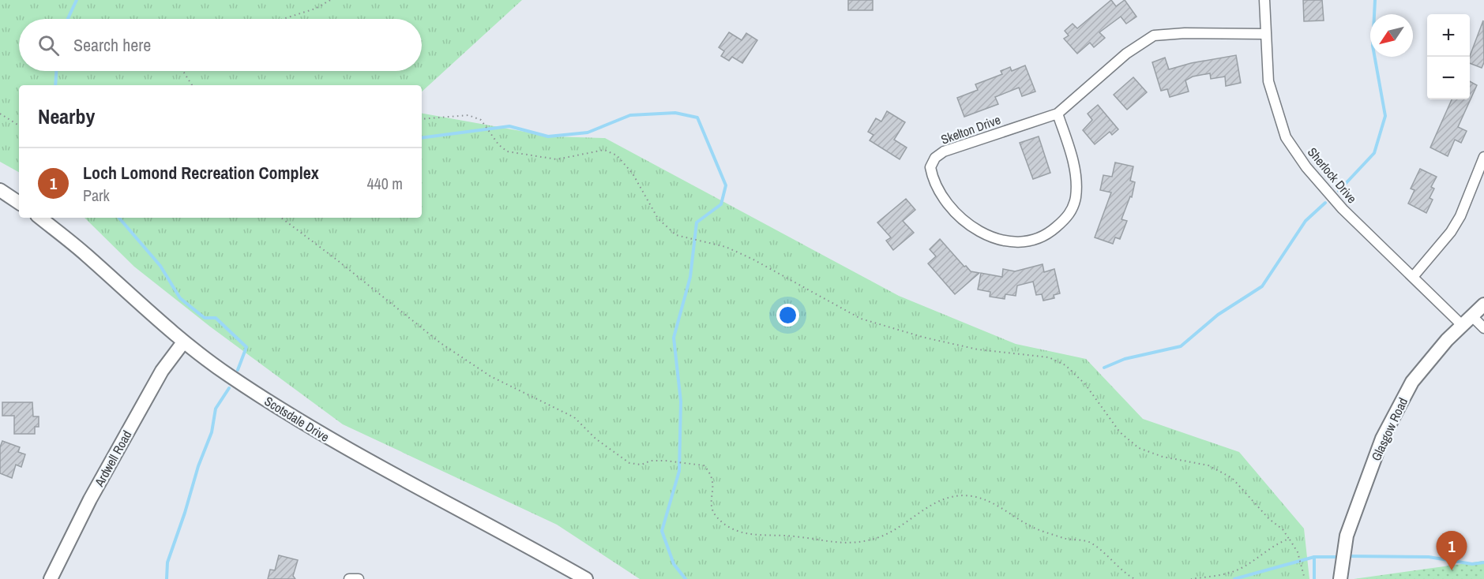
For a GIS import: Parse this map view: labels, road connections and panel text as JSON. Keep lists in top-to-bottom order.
{
  "streets": {
    "street": [
      "Skelton Drive",
      "Sherlock Drive",
      "Scotsdale Drive",
      "Glasgow Road",
      "Ardwell Road"
    ]
  },
  "crossings": [
    ["Skelton Drive", "Sherlock Drive"],
    ["Sherlock Drive", "Glasgow Road"],
    ["Scotsdale Drive", "Ardwell Road"]
  ],
  "north": "bottom left",
  "page": {
    "map_buttons": ["+", "−"],
    "search": "Search here",
    "heading": "Nearby",
    "list": [
      {
        "mark": "1",
        "name": "Loch Lomond Recreation Complex",
        "note": "Park",
        "value": "440 m"
      }
    ],
    "pins": "1"
  }
}
